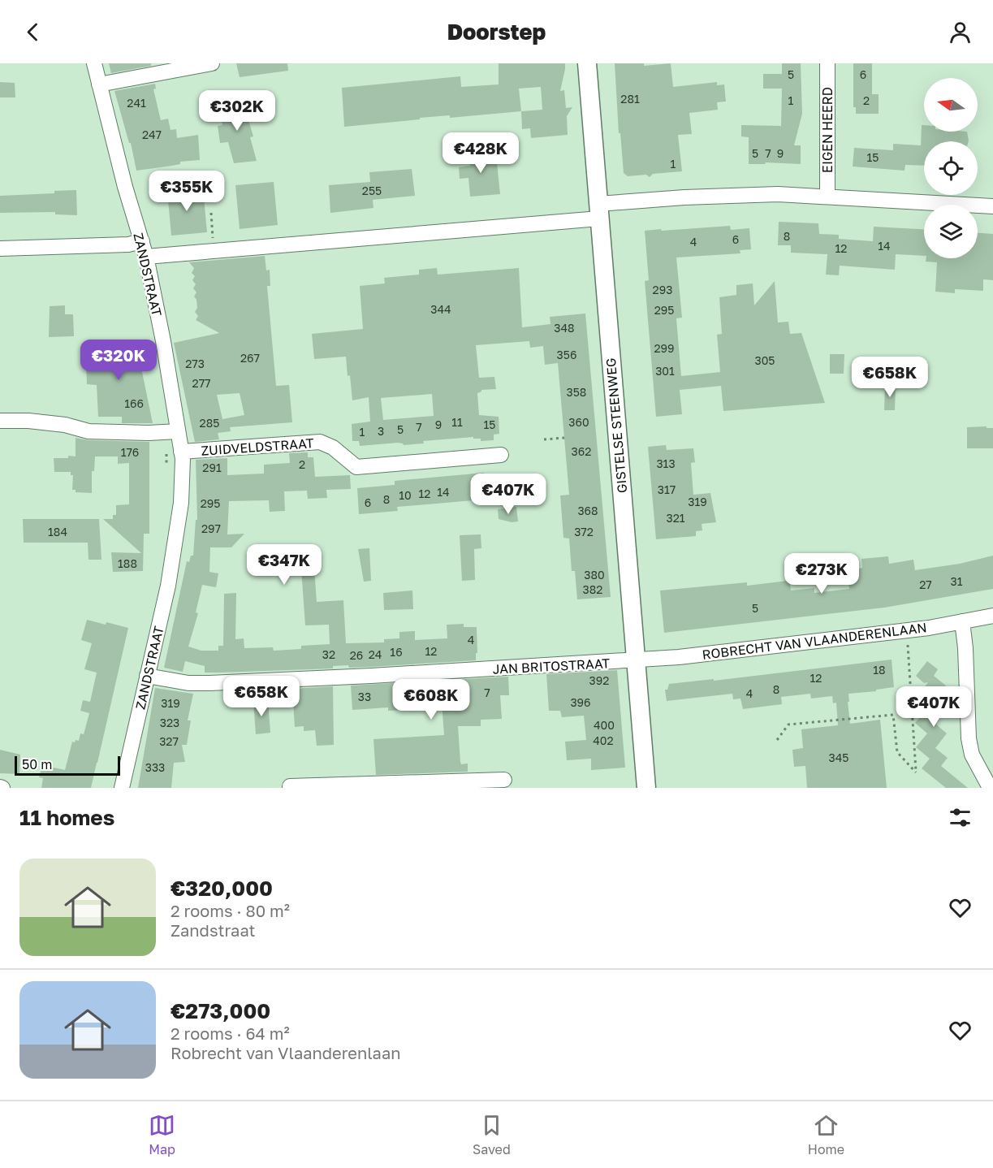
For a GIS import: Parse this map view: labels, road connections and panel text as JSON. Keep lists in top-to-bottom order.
{
  "streets": {
    "main road": ["GISTELSE STEENWEG"],
    "street": [
      "EIGEN HEERD",
      "ZANDSTRAAT",
      "ZUIDVELDSTRAAT",
      "ROBRECHT VAN VLAANDERENLAAN",
      "JAN BRITOSTRAAT"
    ]
  },
  "crossings": [
    ["ZANDSTRAAT", "ZUIDVELDSTRAAT"],
    ["ZANDSTRAAT", "JAN BRITOSTRAAT"],
    ["GISTELSE STEENWEG", "ROBRECHT VAN VLAANDERENLAAN"],
    ["GISTELSE STEENWEG", "JAN BRITOSTRAAT"],
    ["ROBRECHT VAN VLAANDERENLAAN", "JAN BRITOSTRAAT"]
  ],
  "house_numbers": [
    "5",
    "6",
    "281",
    "1",
    "2",
    "241",
    "247",
    "5",
    "7",
    "9",
    "15",
    "1",
    "255",
    "8",
    "6",
    "4",
    "14",
    "12",
    "293",
    "344",
    "295",
    "348",
    "299",
    "356",
    "267",
    "305",
    "273",
    "301",
    "277",
    "358",
    "166",
    "11",
    "360",
    "285",
    "9",
    "15",
    "7",
    "5",
    "3",
    "1",
    "362",
    "176",
    "313",
    "2",
    "291",
    "317",
    "14",
    "12",
    "10",
    "8",
    "319",
    "6",
    "295",
    "368",
    "321",
    "297",
    "184",
    "372",
    "188",
    "380",
    "31",
    "27",
    "382",
    "5",
    "4",
    "12",
    "16",
    "32",
    "24",
    "26",
    "18",
    "12",
    "392",
    "8",
    "7",
    "4",
    "33",
    "396",
    "319",
    "323",
    "400",
    "402",
    "327",
    "345",
    "333"
  ],
  "scale_bar": "50 m",
  "north": "left",
  "page": {
    "header": "Doorstep",
    "price": [
      "€302K",
      "€428K",
      "€355K",
      "€320K",
      "€658K",
      "€407K",
      "€347K",
      "€273K",
      "€658K",
      "€608K",
      "€407K"
    ],
    "scale": "50 m",
    "heading": "11 homes",
    "list": [
      {
        "name": "€320,000",
        "note": "2 rooms · 80 m² · Zandstraat"
      },
      {
        "name": "€273,000",
        "note": "2 rooms · 64 m² · Robrecht van Vlaanderenlaan"
      }
    ],
    "tabs": ["Map", "Saved", "Home"]
  }
}
